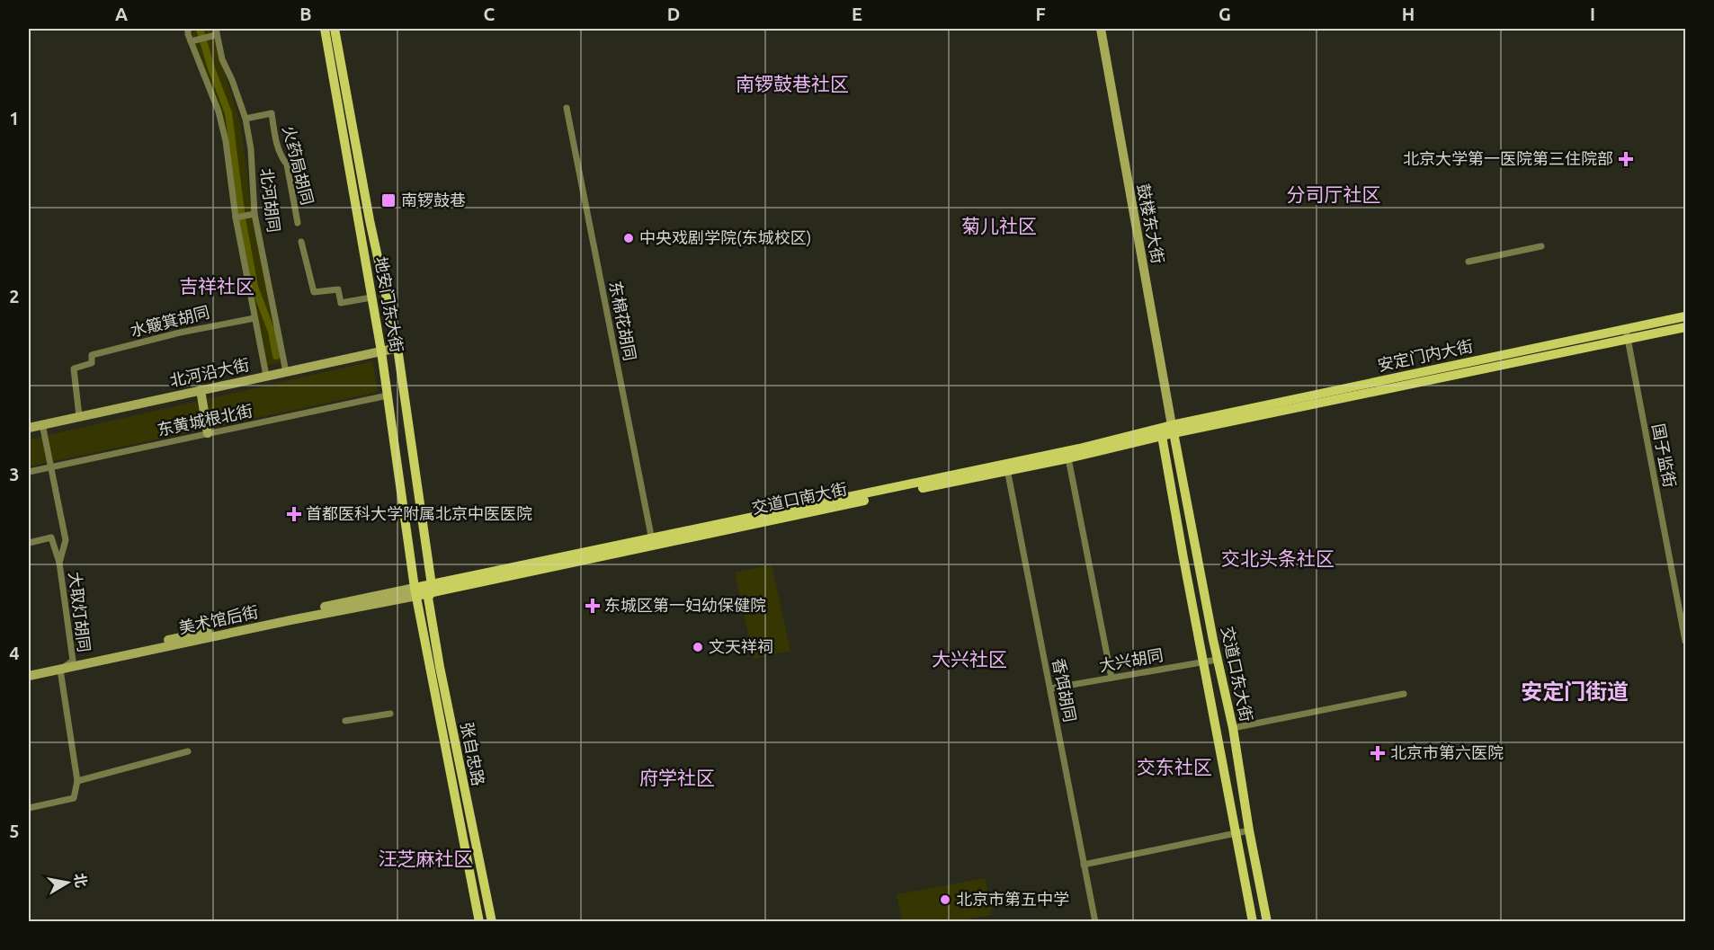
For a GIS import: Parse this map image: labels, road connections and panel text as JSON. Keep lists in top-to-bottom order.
{
  "streets": {
    "main road": [
      "鼓楼东大街",
      "地安门东大街",
      "安定门内大街",
      "北河沿大街",
      "交道口南大街",
      "美术馆后街",
      "交道口东大街",
      "张自忠路"
    ],
    "street": [
      "火药局胡同",
      "北河胡同",
      "东棉花胡同",
      "水簸箕胡同",
      "东黄城根北街",
      "国子监街",
      "大取灯胡同",
      "大兴胡同",
      "香饵胡同"
    ]
  },
  "crossings": [
    ["火药局胡同", "北河胡同"],
    ["北河胡同", "北河沿大街"],
    ["鼓楼东大街", "安定门内大街"],
    ["鼓楼东大街", "交道口南大街"],
    ["鼓楼东大街", "交道口东大街"],
    ["地安门东大街", "北河沿大街"],
    ["地安门东大街", "东黄城根北街"],
    ["地安门东大街", "交道口南大街"],
    ["地安门东大街", "美术馆后街"],
    ["地安门东大街", "张自忠路"],
    ["东棉花胡同", "交道口南大街"],
    ["水簸箕胡同", "北河沿大街"],
    ["安定门内大街", "国子监街"],
    ["安定门内大街", "交道口南大街"],
    ["安定门内大街", "交道口东大街"],
    ["北河沿大街", "大取灯胡同"],
    ["东黄城根北街", "大取灯胡同"],
    ["交道口南大街", "美术馆后街"],
    ["交道口南大街", "交道口东大街"],
    ["交道口南大街", "香饵胡同"],
    ["交道口南大街", "张自忠路"],
    ["大取灯胡同", "美术馆后街"],
    ["美术馆后街", "张自忠路"],
    ["大兴胡同", "交道口东大街"],
    ["大兴胡同", "香饵胡同"]
  ],
  "districts": [
    "南锣鼓巷社区",
    "分司厅社区",
    "菊儿社区",
    "吉祥社区",
    "交北头条社区",
    "大兴社区",
    "安定门街道",
    "交东社区",
    "府学社区",
    "汪芝麻社区"
  ],
  "places": {
    "health": [
      "北京大学第一医院第三住院部",
      "首都医科大学附属北京中医医院",
      "东城区第一妇幼保健院",
      "北京市第六医院"
    ],
    "transit": ["南锣鼓巷"],
    "other": ["中央戏剧学院(东城校区)", "文天祥祠", "北京市第五中学"]
  },
  "north": "right",
  "grid": {
    "columns": [
      "A",
      "B",
      "C",
      "D",
      "E",
      "F",
      "G",
      "H",
      "I"
    ],
    "rows": [
      "1",
      "2",
      "3",
      "4",
      "5"
    ]
  }
}
